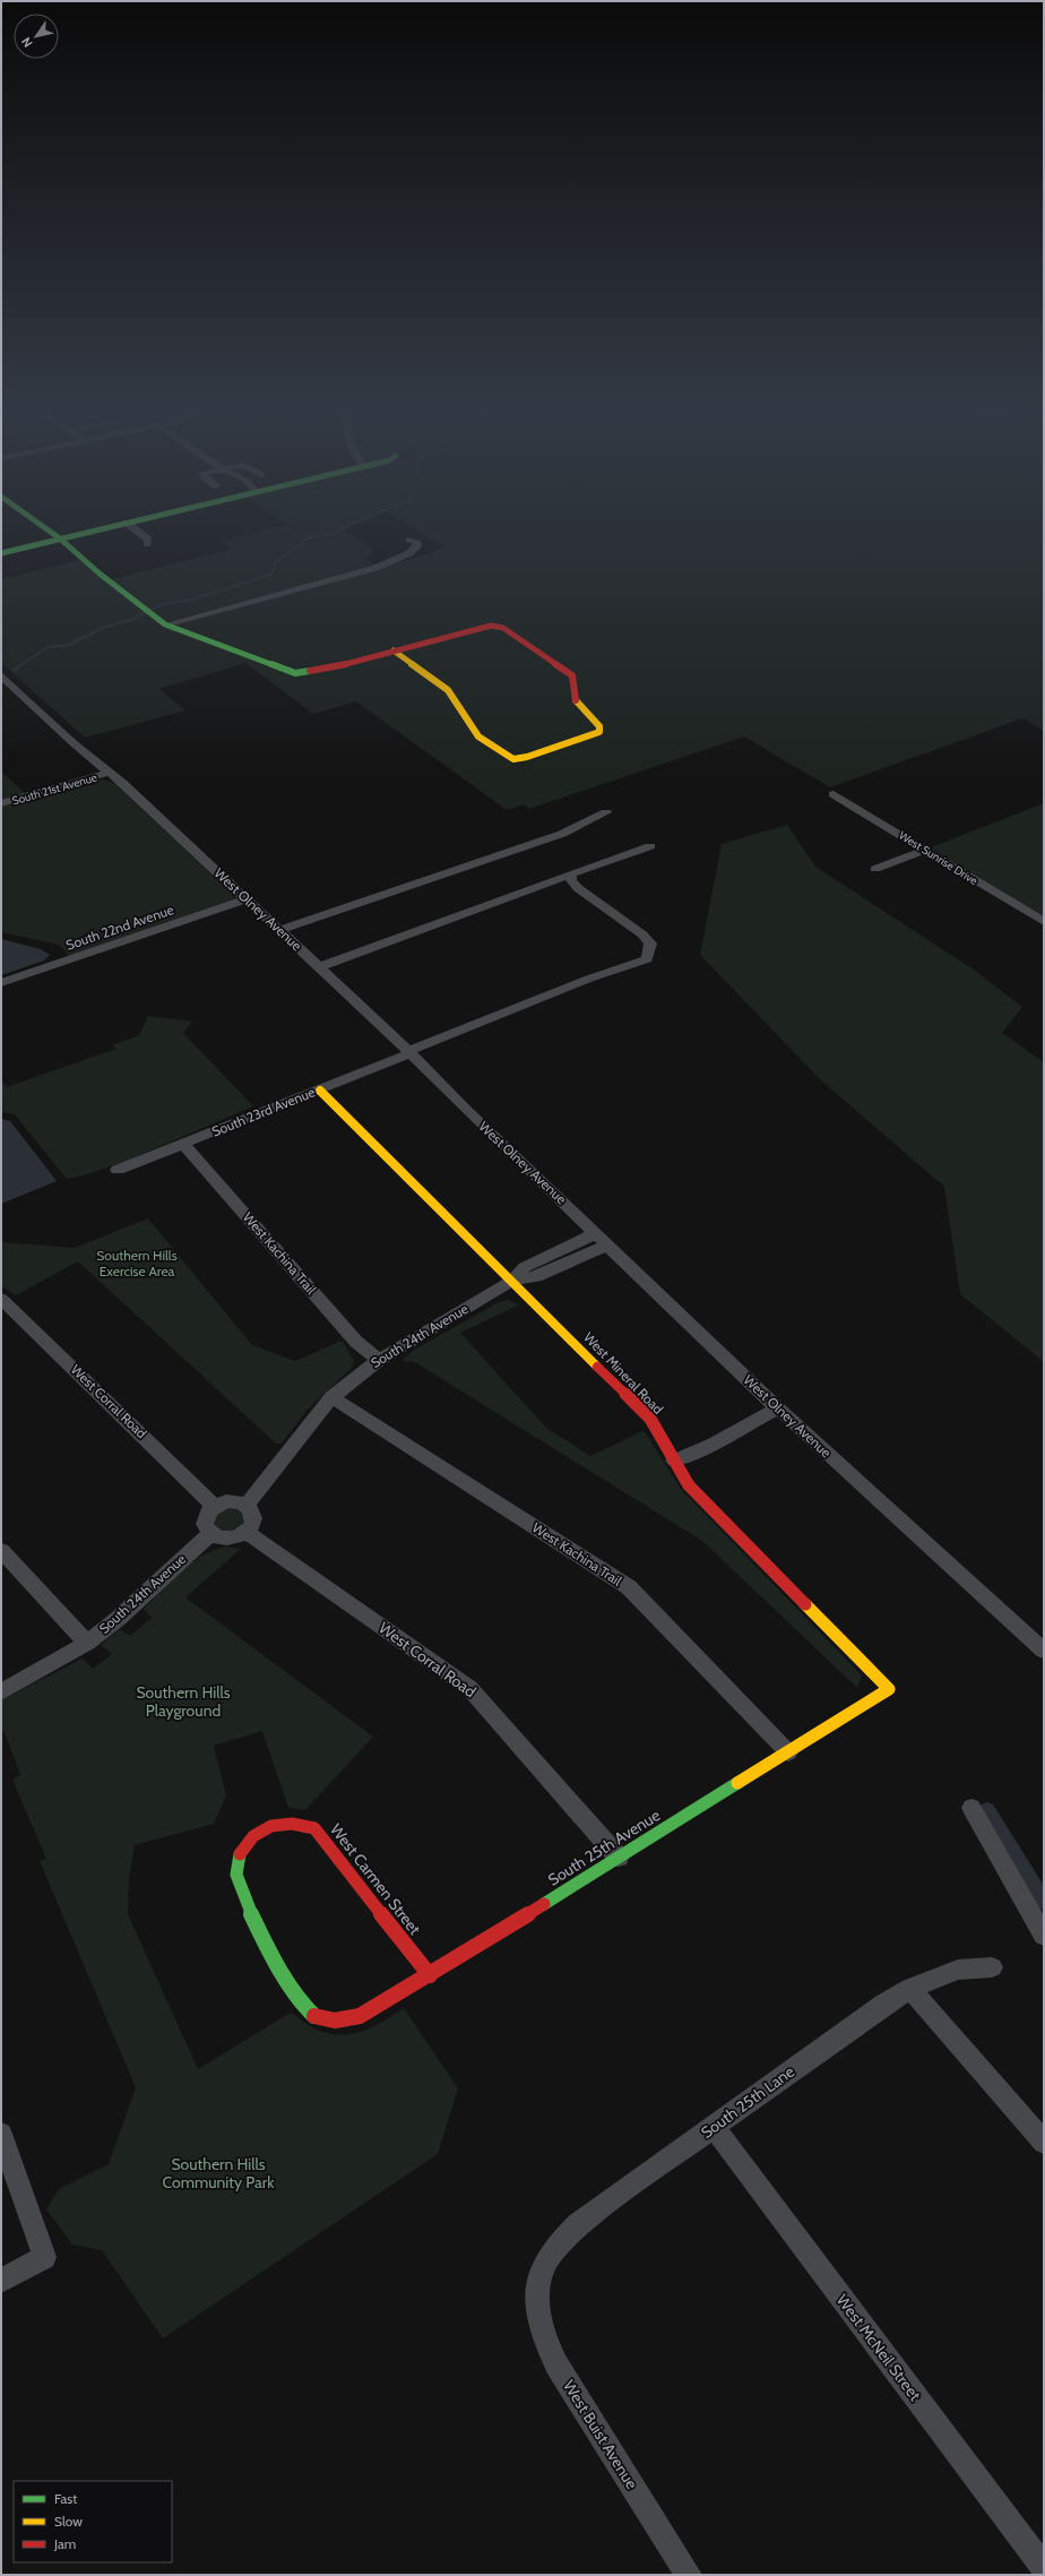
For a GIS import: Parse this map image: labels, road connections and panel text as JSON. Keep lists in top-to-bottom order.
{
  "streets": {
    "street": [
      "South 21st Avenue",
      "West Sunrise Drive",
      "West Olney Avenue",
      "South 22nd Avenue",
      "South 23rd Avenue",
      "West Kachina Trail",
      "South 24th Avenue",
      "West Mineral Road",
      "West Corral Road",
      "South 25th Avenue",
      "West Carmen Street",
      "South 25th Lane",
      "West McNeil Street",
      "West Buist Avenue"
    ]
  },
  "crossings": [
    ["South 21st Avenue", "West Olney Avenue"],
    ["West Olney Avenue", "South 22nd Avenue"],
    ["West Olney Avenue", "South 23rd Avenue"],
    ["West Olney Avenue", "South 24th Avenue"],
    ["South 23rd Avenue", "West Kachina Trail"],
    ["South 23rd Avenue", "West Mineral Road"],
    ["West Kachina Trail", "South 24th Avenue"],
    ["West Kachina Trail", "South 25th Avenue"],
    ["South 24th Avenue", "West Mineral Road"],
    ["South 24th Avenue", "West Corral Road"],
    ["West Mineral Road", "South 25th Avenue"],
    ["West Corral Road", "South 25th Avenue"],
    ["South 25th Avenue", "West Carmen Street"],
    ["South 25th Lane", "West McNeil Street"],
    ["South 25th Lane", "West Buist Avenue"]
  ],
  "parks": ["Southern Hills Exercise Area", "Southern Hills Playground", "Southern Hills Community Park"],
  "legend": ["Fast", "Slow", "Jam"],
  "north": "bottom left"
}
